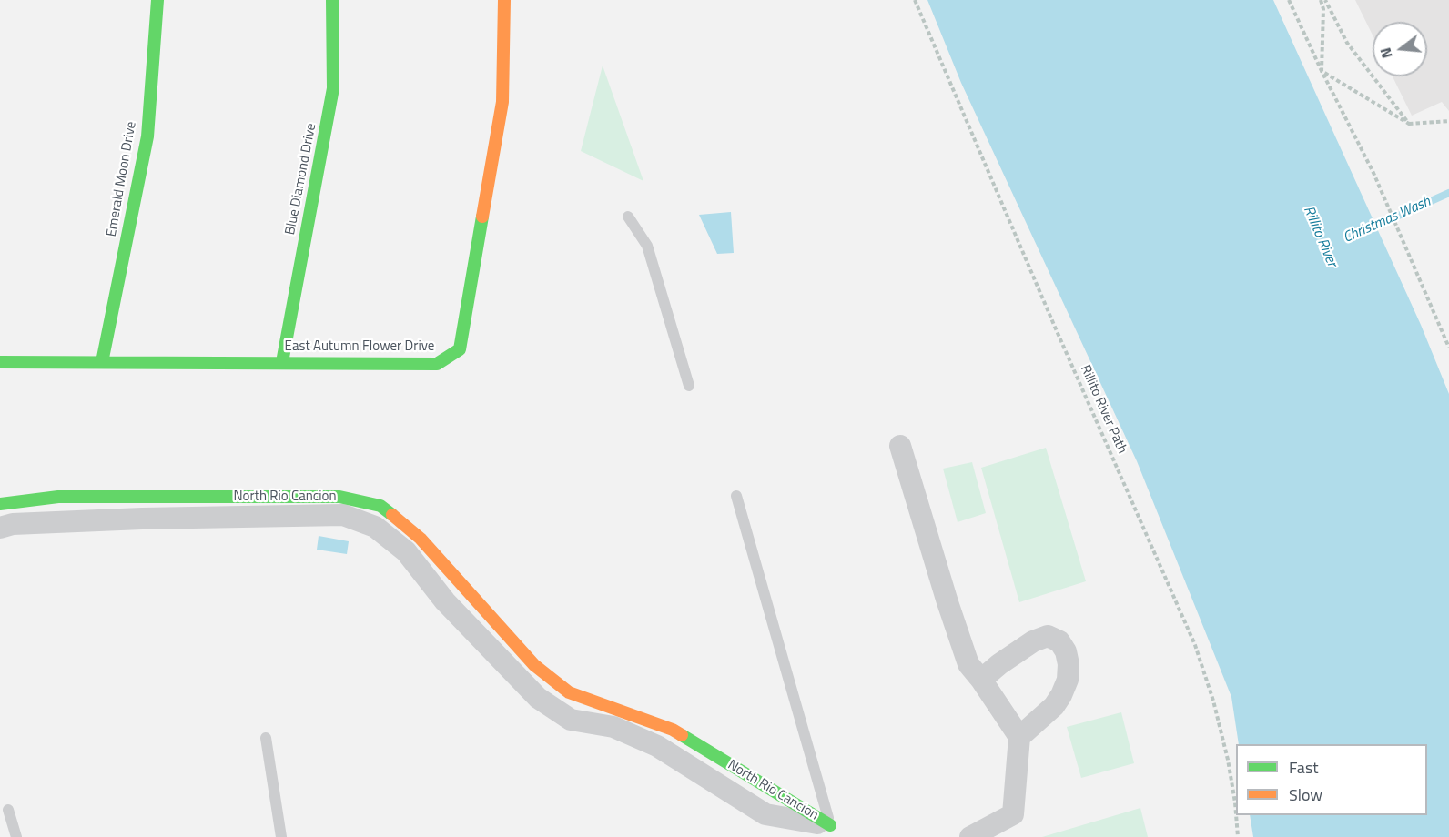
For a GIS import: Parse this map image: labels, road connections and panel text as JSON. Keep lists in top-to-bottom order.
{
  "streets": {
    "street": [
      "Emerald Moon Drive",
      "Blue Diamond Drive",
      "East Autumn Flower Drive",
      "North Rio Cancion"
    ],
    "path": ["Rillito River Path"]
  },
  "crossings": [
    ["Emerald Moon Drive", "East Autumn Flower Drive"],
    ["Blue Diamond Drive", "East Autumn Flower Drive"]
  ],
  "water": ["Christmas Wash", "Rillito River"],
  "legend": ["Fast", "Slow"],
  "north": "left"
}
